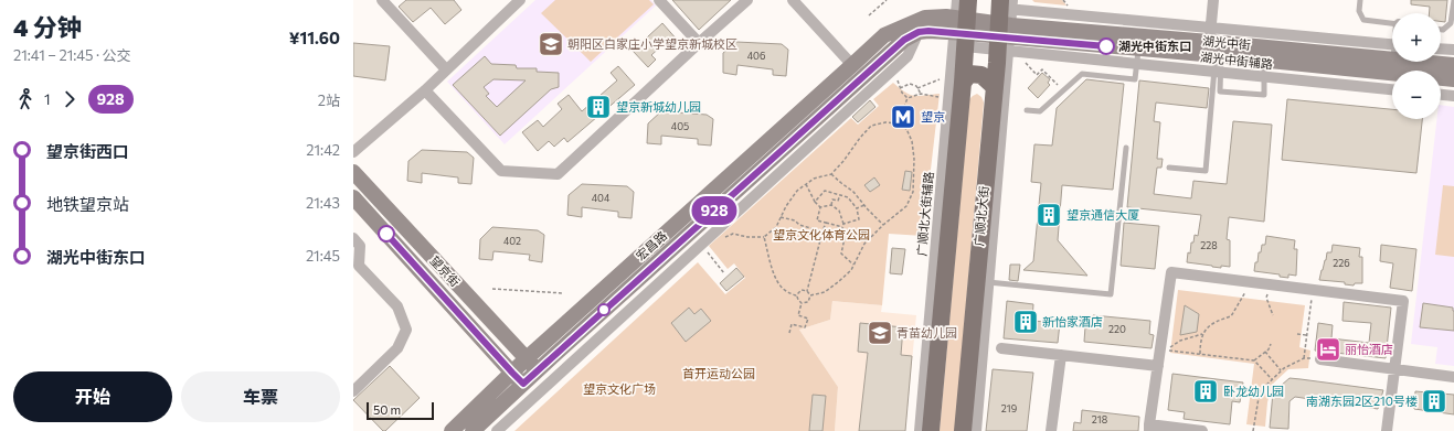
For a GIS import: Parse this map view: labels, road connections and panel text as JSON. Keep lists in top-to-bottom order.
{
  "streets": {
    "main road": [
      "湖光中街",
      "广顺北大街",
      "宏昌路",
      "望京街"
    ],
    "street": ["湖光中街辅路", "广顺北大街辅路"]
  },
  "crossings": [
    ["湖光中街", "湖光中街辅路"],
    ["湖光中街", "广顺北大街辅路"],
    ["湖光中街", "广顺北大街"],
    ["湖光中街", "宏昌路"],
    ["广顺北大街辅路", "宏昌路"],
    ["宏昌路", "望京街"]
  ],
  "parks": ["望京文化体育公园", "首开运动公园", "望京文化广场"],
  "places": {
    "school or university": ["朝阳区白家庄小学望京新城校区", "青苗幼儿园"],
    "other": ["湖光中街东口"],
    "building": [
      "望京新城幼儿园",
      "望京通信大厦",
      "新怡家酒店",
      "卧龙幼儿园",
      "南湖东园2区210号楼"
    ],
    "metro station": ["望京"],
    "hotel": ["丽怡酒店"]
  },
  "lines": ["bus line 928"],
  "house_numbers": [
    "406",
    "405",
    "404",
    "402",
    "228",
    "226",
    "220",
    "219",
    "218"
  ],
  "scale_bar": "50 m",
  "page": {
    "heading": ["4 分钟", "21:41 – 21:45 · 公交", "¥11.60"],
    "on_map": "928",
    "map_buttons": ["+", "−"],
    "legs": ["1", "928", "2站"],
    "list": [
      {
        "name": "望京街西口",
        "value": "21:42"
      },
      {
        "name": "地铁望京站",
        "value": "21:43"
      },
      {
        "name": "湖光中街东口",
        "value": "21:45"
      }
    ],
    "buttons": ["开始", "车票"],
    "scale": "50 m"
  }
}
